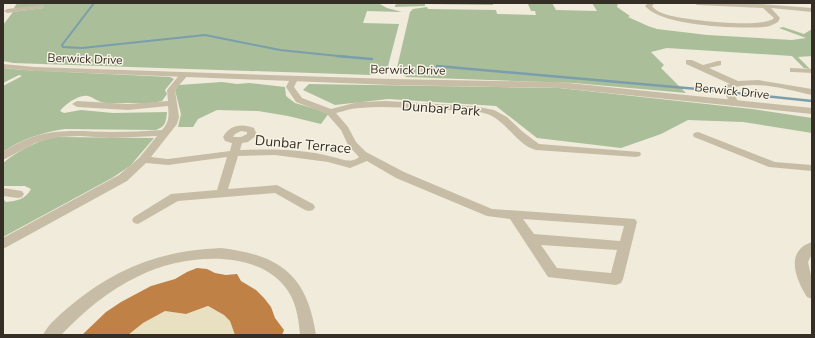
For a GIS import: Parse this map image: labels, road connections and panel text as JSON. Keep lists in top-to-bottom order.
{
  "streets": {
    "street": ["Berwick Drive", "Dunbar Park", "Dunbar Terrace"]
  }
}
